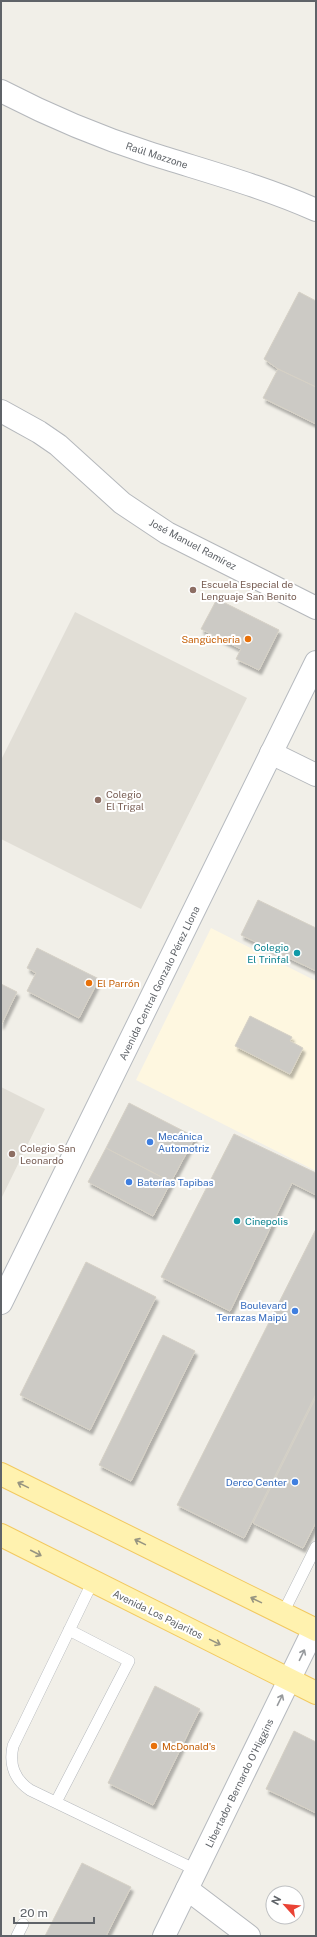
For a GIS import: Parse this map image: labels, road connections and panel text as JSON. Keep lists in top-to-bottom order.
{
  "streets": {
    "main road": ["Avenida Los Pajaritos"],
    "street": [
      "Raúl Mazzone",
      "José Manuel Ramírez",
      "Avenida Central Gonzalo Pérez Llona",
      "Libertador Bernardo O'Higgins"
    ]
  },
  "crossings": [
    ["Avenida Los Pajaritos", "Libertador Bernardo O'Higgins"]
  ],
  "one_way": ["Libertador Bernardo O'Higgins"],
  "places": [
    "Escuela Especial de Lenguaje San Benito",
    "Sangücheria",
    "Colegio El Trigal",
    "Colegio El Trinfal",
    "El Parrón",
    "Mecánica Automotriz",
    "Colegio San Leonardo",
    "Baterías Tapibas",
    "Cinepolis",
    "Boulevard Terrazas Maipú",
    "Derco Center",
    "McDonald's"
  ],
  "scale_bar": "20 m",
  "north": "top left"
}
